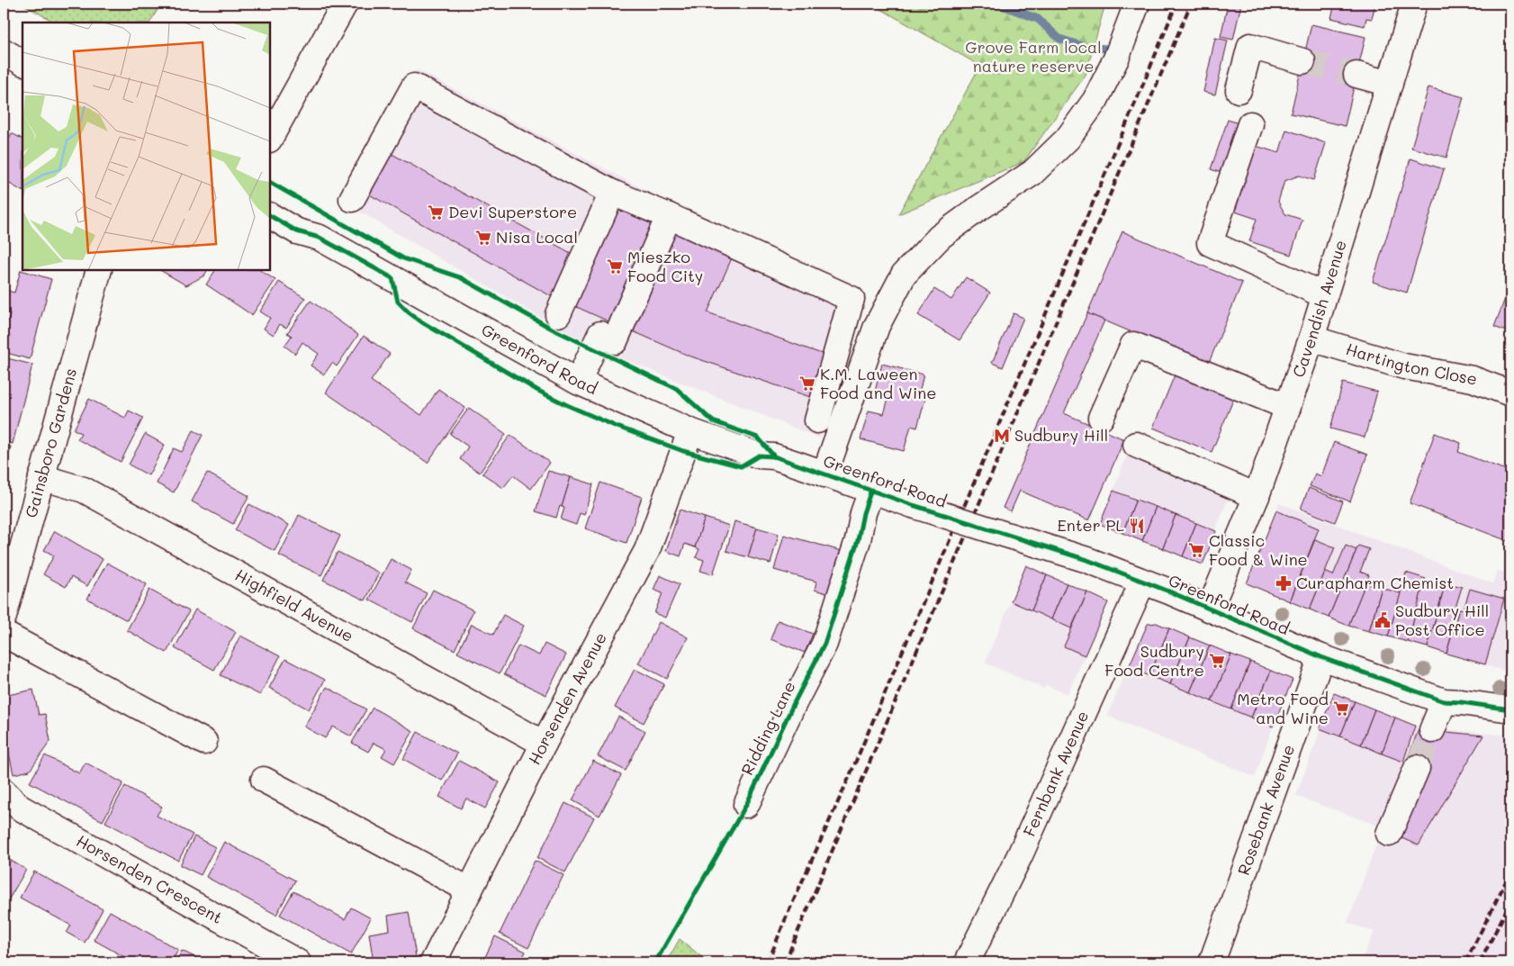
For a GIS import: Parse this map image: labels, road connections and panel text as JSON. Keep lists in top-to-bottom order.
{
  "streets": {
    "street": [
      "Cavendish Avenue",
      "Greenford Road",
      "Hartington Close",
      "Gainsboro Gardens",
      "Highfield Avenue",
      "Horsenden Avenue",
      "Ridding Lane",
      "Fernbank Avenue",
      "Rosebank Avenue",
      "Horsenden Crescent"
    ]
  },
  "crossings": [
    ["Cavendish Avenue", "Greenford Road"],
    ["Cavendish Avenue", "Hartington Close"],
    ["Greenford Road", "Horsenden Avenue"],
    ["Greenford Road", "Ridding Lane"],
    ["Greenford Road", "Fernbank Avenue"],
    ["Greenford Road", "Rosebank Avenue"],
    ["Gainsboro Gardens", "Highfield Avenue"],
    ["Highfield Avenue", "Horsenden Avenue"]
  ],
  "parks": ["Grove Farm local nature reserve"],
  "places": {
    "supermarket": [
      "Devi Superstore",
      "Nisa Local",
      "Mieszko Food City",
      "K.M. Laween Food and Wine",
      "Classic Food & Wine",
      "Sudbury Food Centre",
      "Metro Food and Wine"
    ],
    "metro station": ["Sudbury Hill"],
    "restaurant": ["Enter PL"],
    "pharmacy": ["Curapharm Chemist"],
    "public building": ["Sudbury Hill Post Office"]
  }
}
